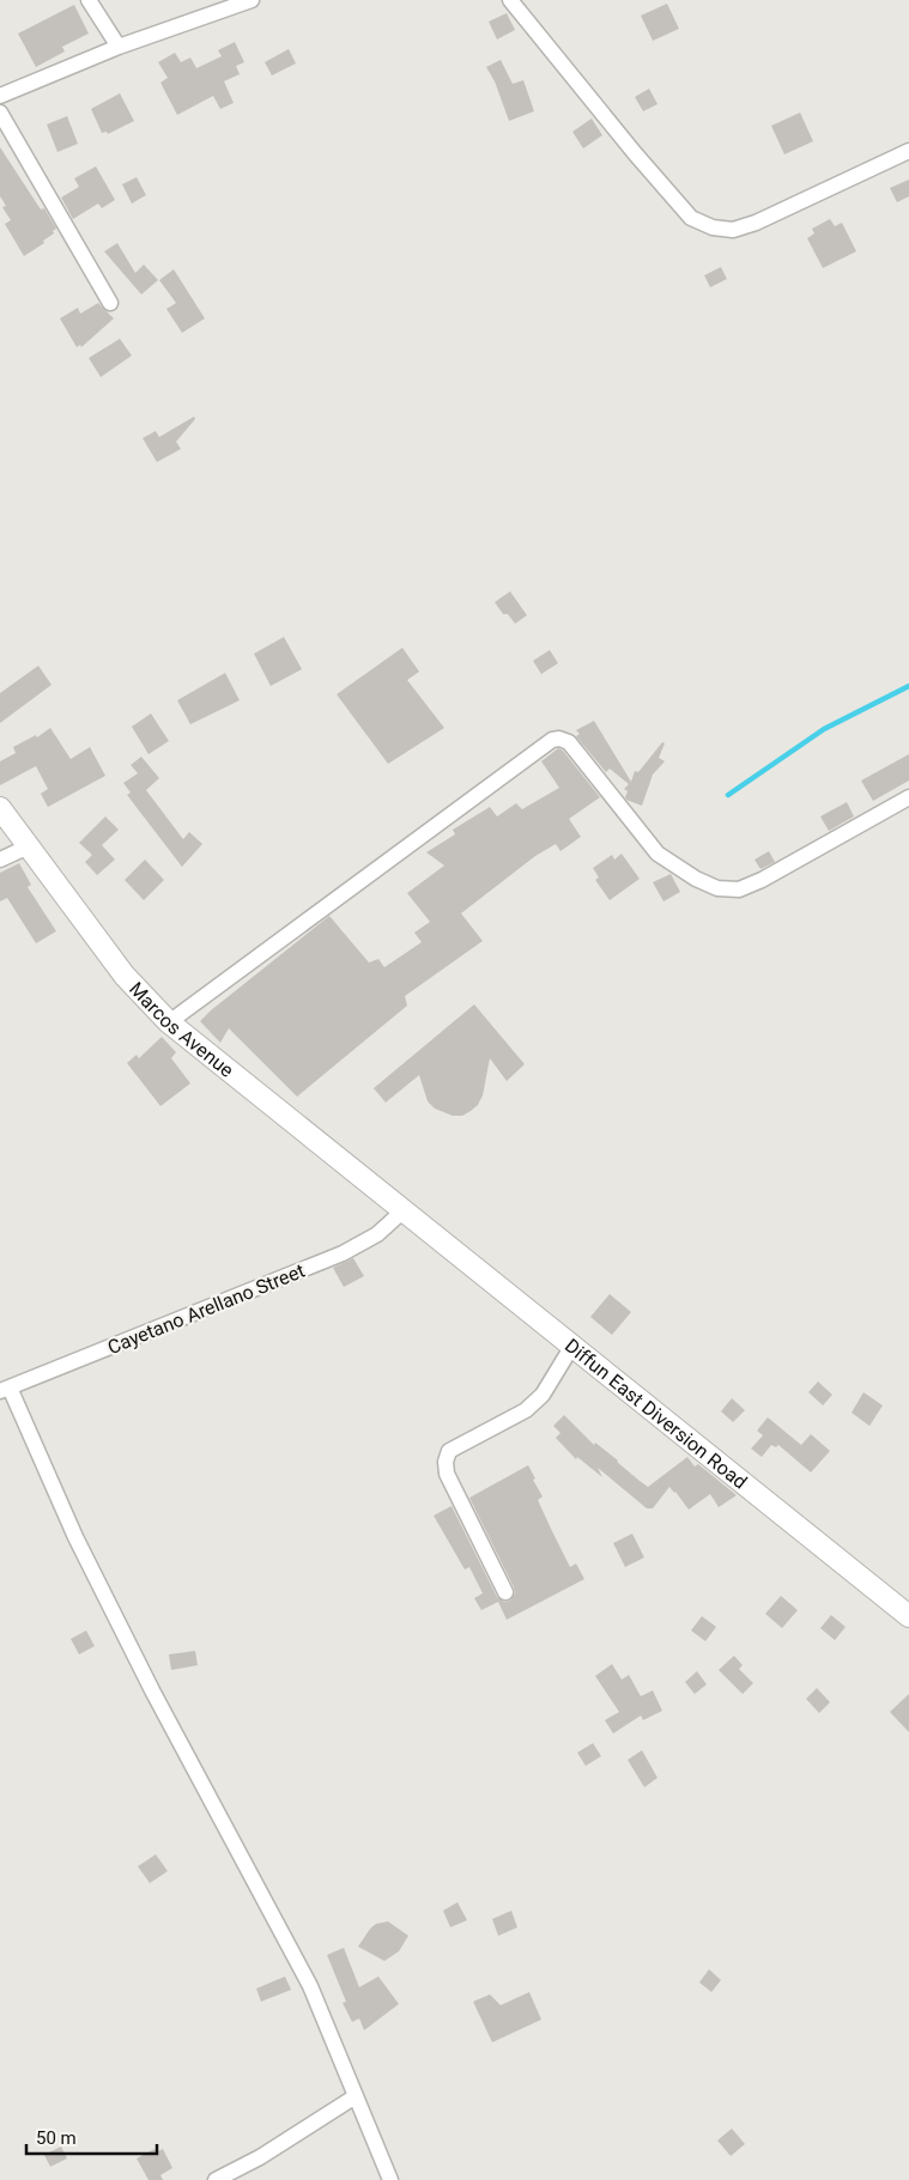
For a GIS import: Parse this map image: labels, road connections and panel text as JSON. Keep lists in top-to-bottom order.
{
  "streets": {
    "main road": ["Marcos Avenue", "Diffun East Diversion Road"],
    "street": ["Cayetano Arellano Street"]
  },
  "crossings": [
    ["Marcos Avenue", "Cayetano Arellano Street"],
    ["Marcos Avenue", "Diffun East Diversion Road"],
    ["Cayetano Arellano Street", "Diffun East Diversion Road"]
  ],
  "scale_bar": "50 m"
}
